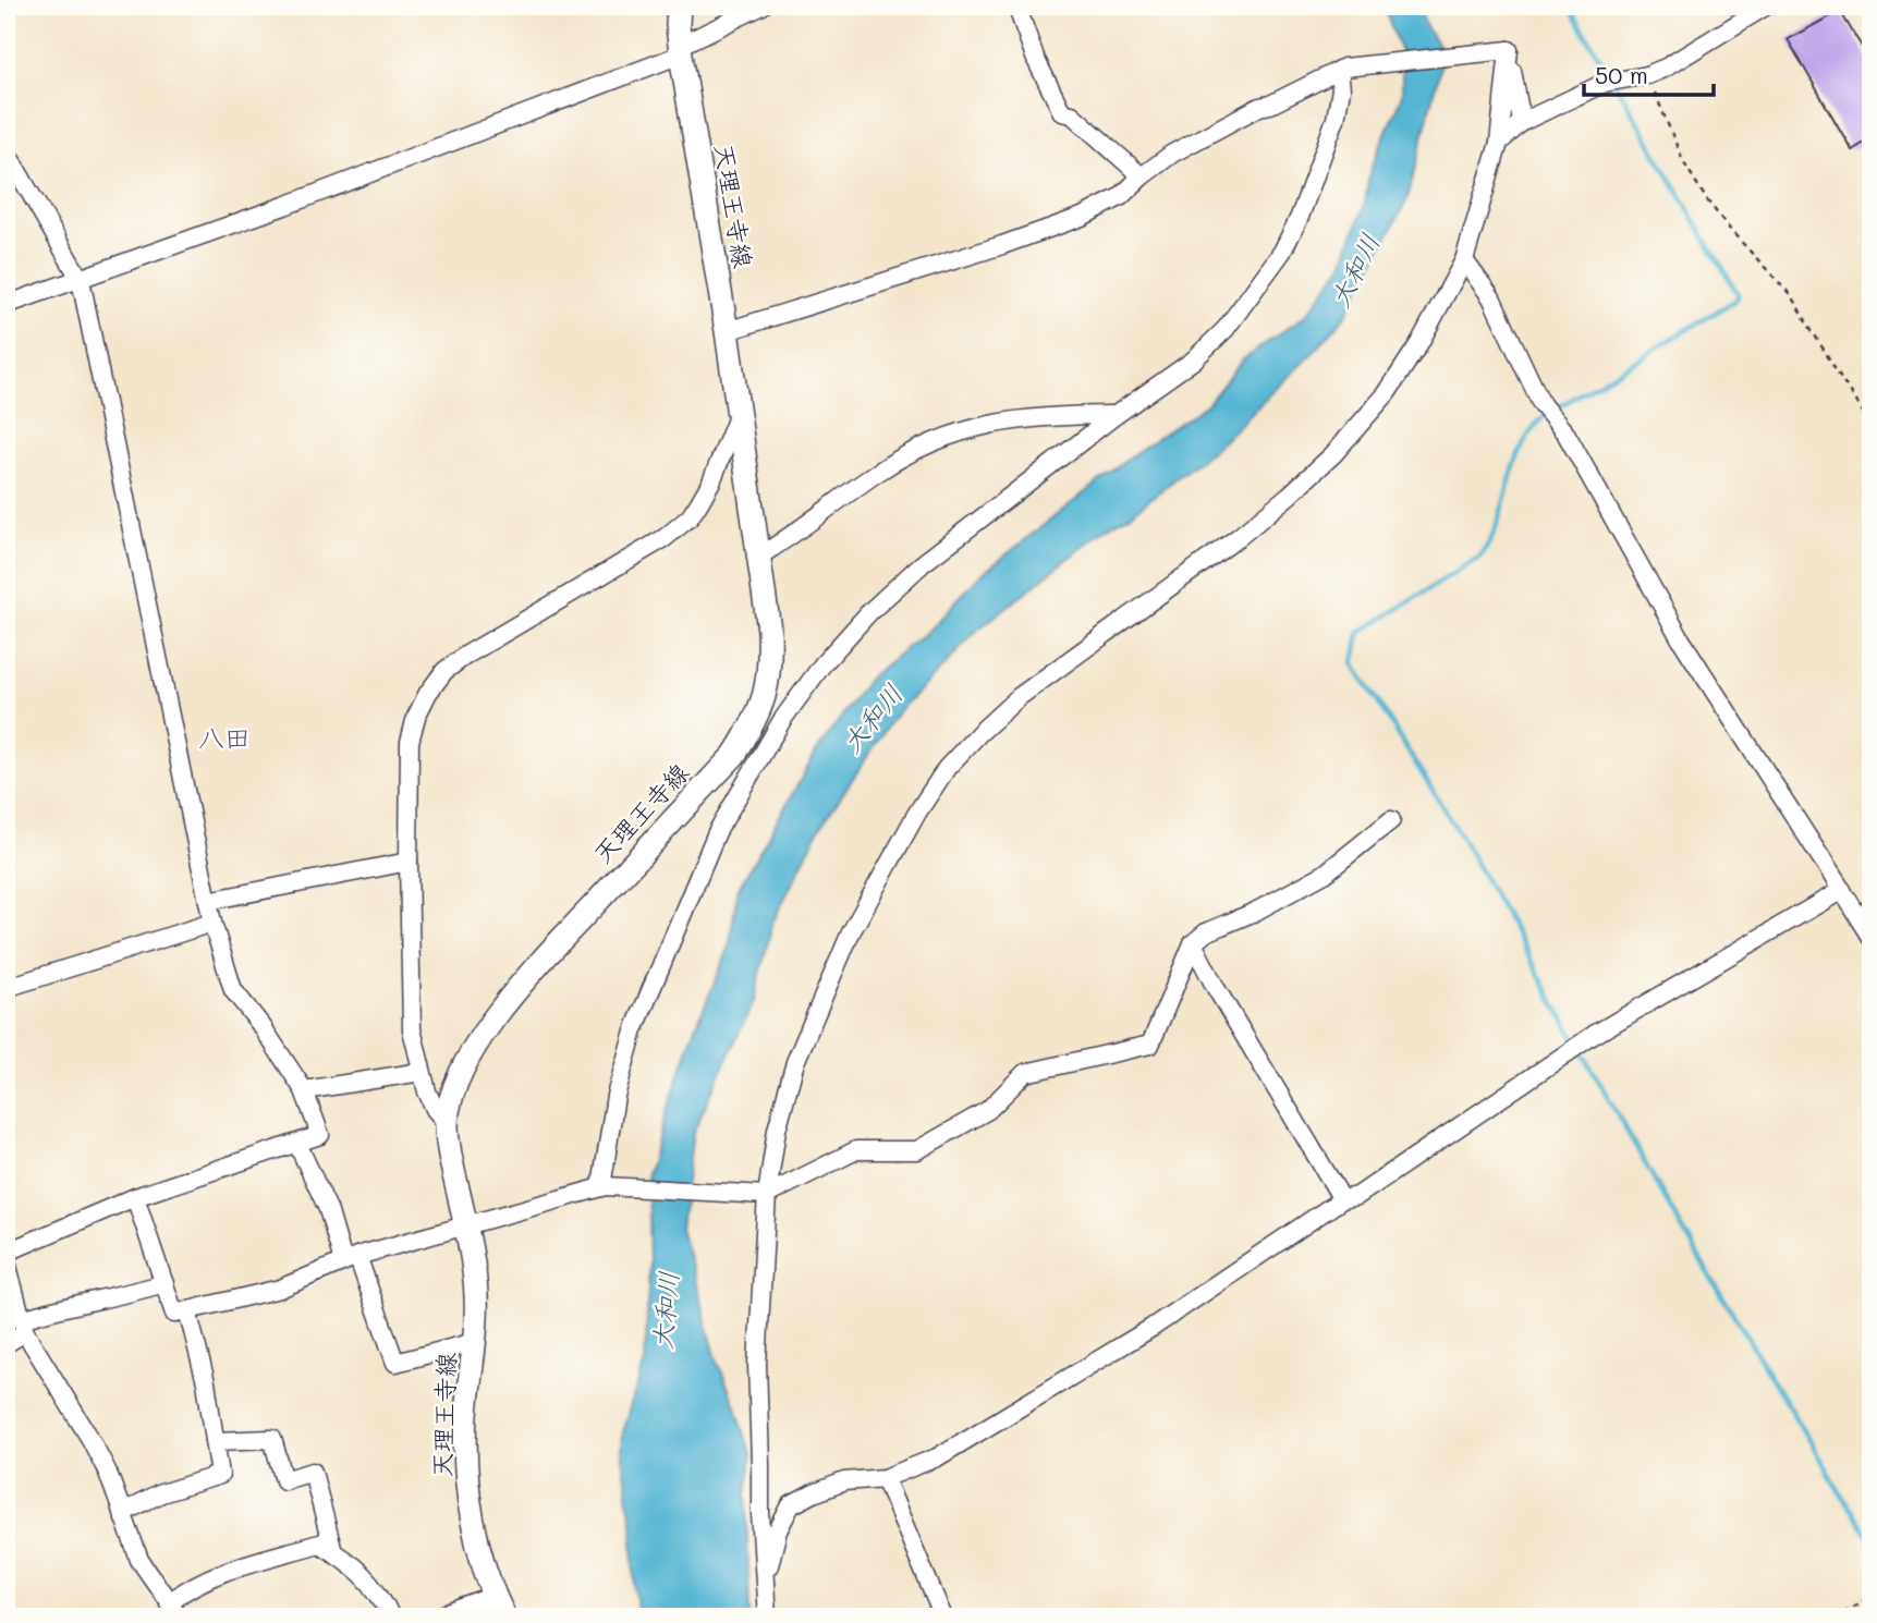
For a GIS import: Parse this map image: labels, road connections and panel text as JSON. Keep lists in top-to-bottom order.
{
  "streets": {
    "main road": ["天理王寺線"]
  },
  "districts": ["八田"],
  "water": ["大和川"],
  "scale_bar": "50 m"
}
